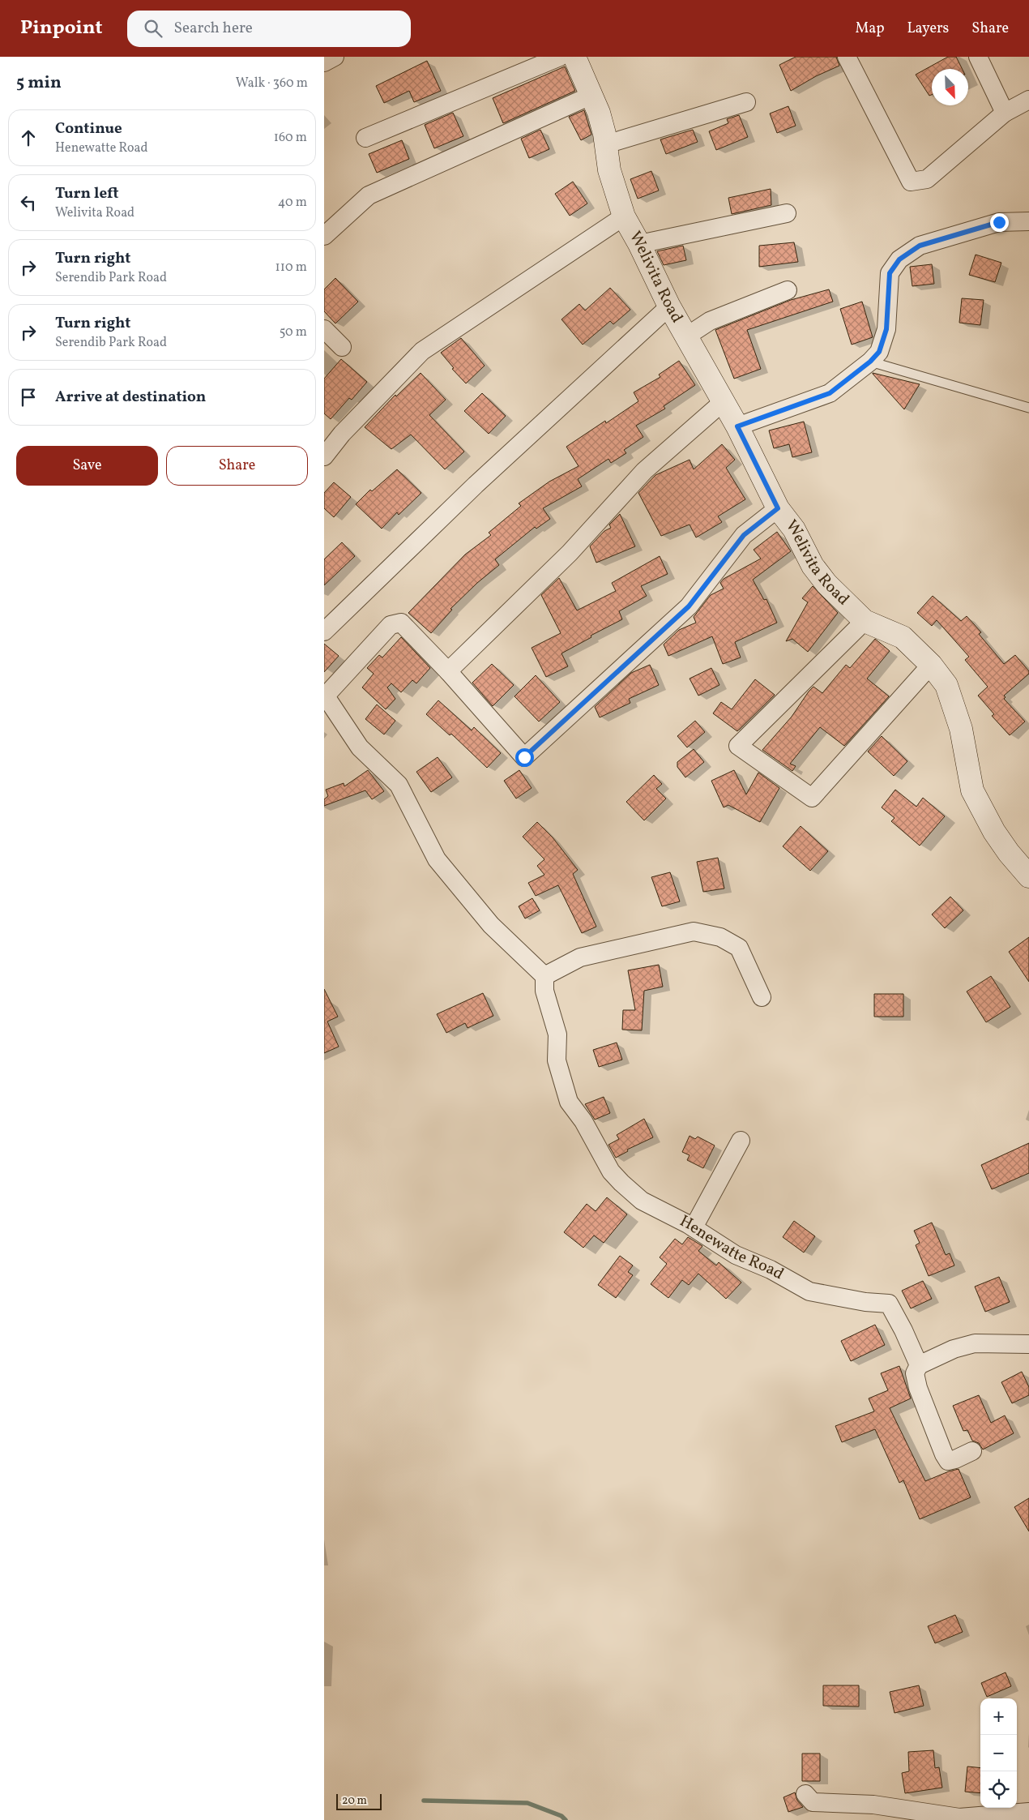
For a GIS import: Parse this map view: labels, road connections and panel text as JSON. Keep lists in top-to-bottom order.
{
  "streets": {
    "street": ["Welivita Road", "Henewatte Road"]
  },
  "scale_bar": "20 m",
  "north": "bottom right",
  "page": {
    "header": "Pinpoint",
    "search": "Search here",
    "nav": ["Map", "Layers", "Share"],
    "heading": ["5 min", "Walk · 360 m"],
    "list": [
      ["Continue", "Henewatte Road", "160 m"],
      ["Turn left", "Welivita Road", "40 m"],
      ["Turn right", "Serendib Park Road", "110 m"],
      ["Turn right", "Serendib Park Road", "50 m"],
      "Arrive at destination"
    ],
    "buttons": ["Save", "Share"],
    "map_buttons": ["+", "−"],
    "scale": "20 m"
  }
}
